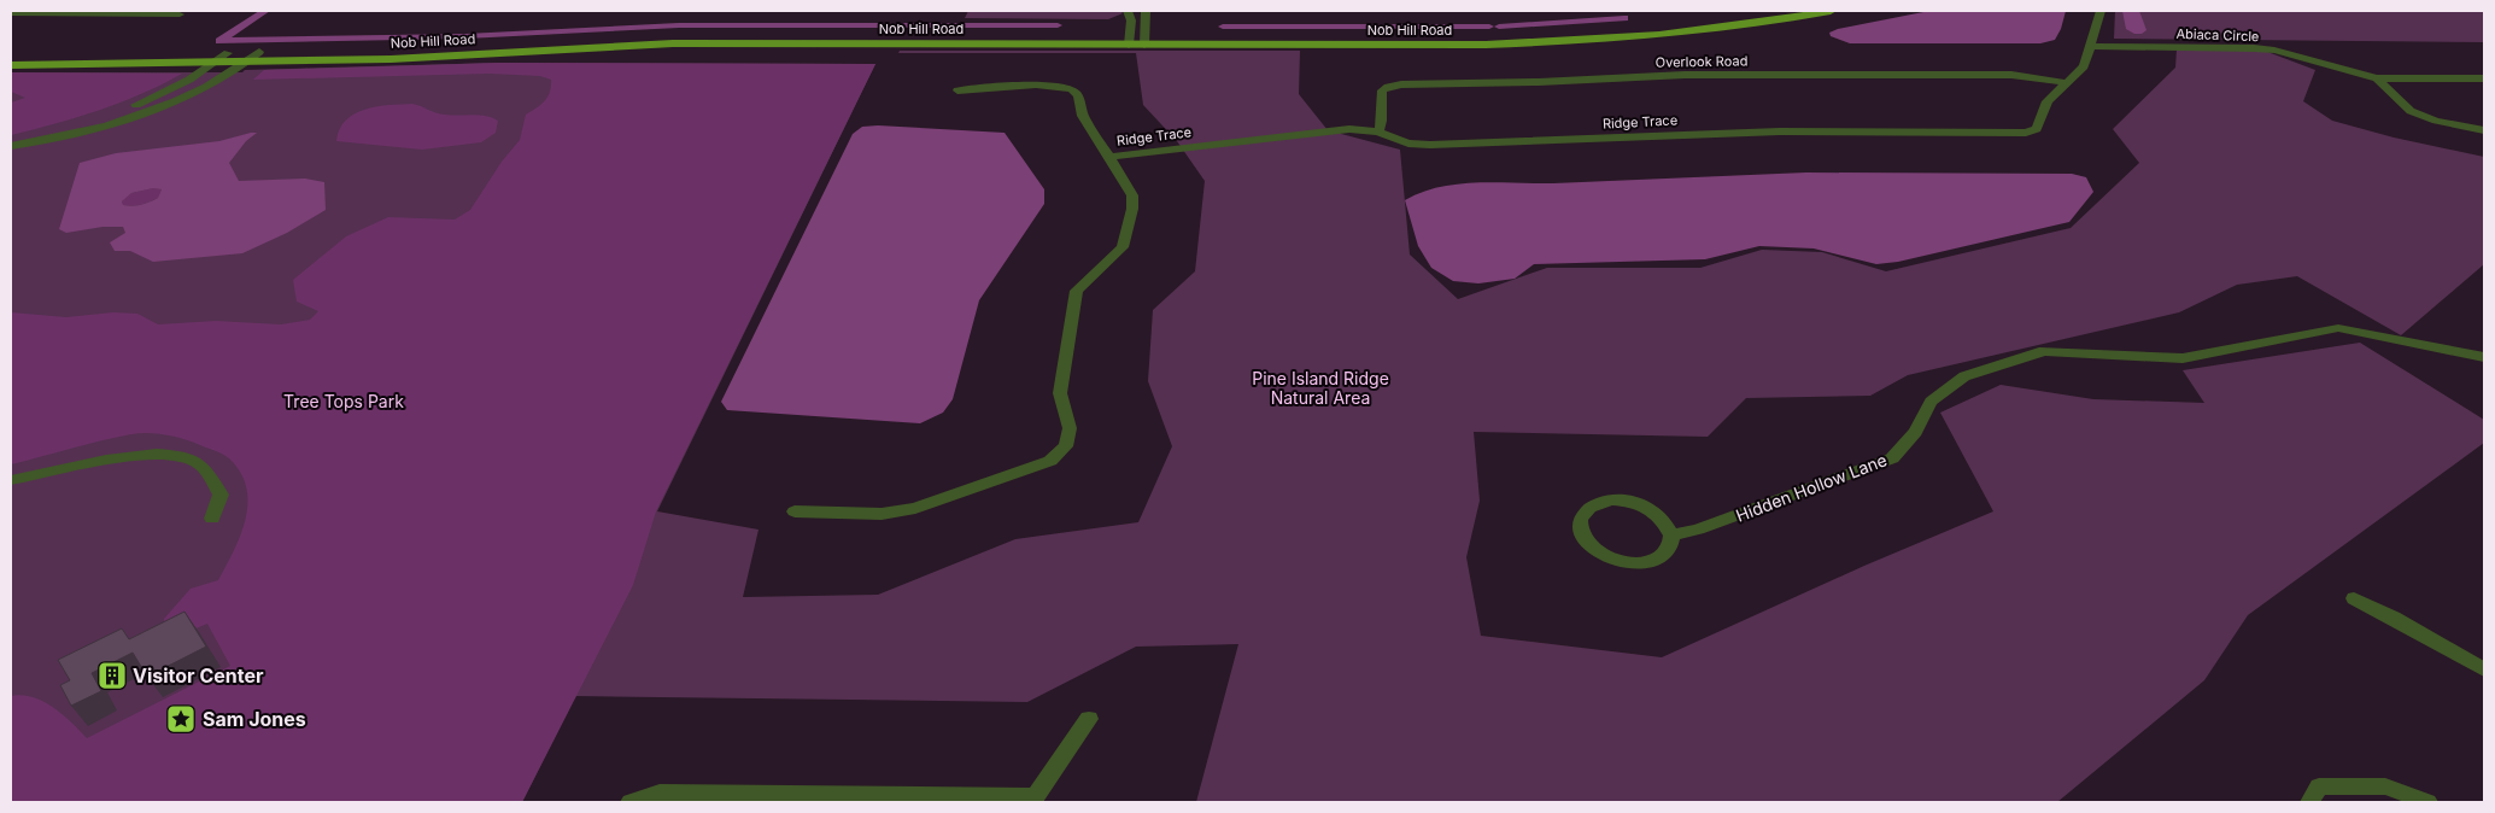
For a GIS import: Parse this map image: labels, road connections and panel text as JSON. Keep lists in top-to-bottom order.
{
  "streets": {
    "main road": ["Nob Hill Road"],
    "street": [
      "Abiaca Circle",
      "Overlook Road",
      "Ridge Trace",
      "Hidden Hollow Lane"
    ]
  },
  "crossings": [
    ["Abiaca Circle", "Ridge Trace"],
    ["Overlook Road", "Ridge Trace"]
  ],
  "parks": ["Pine Island Ridge Natural Area", "Tree Tops Park"],
  "places": {
    "building": ["Visitor Center"],
    "place": ["Sam Jones"]
  }
}
